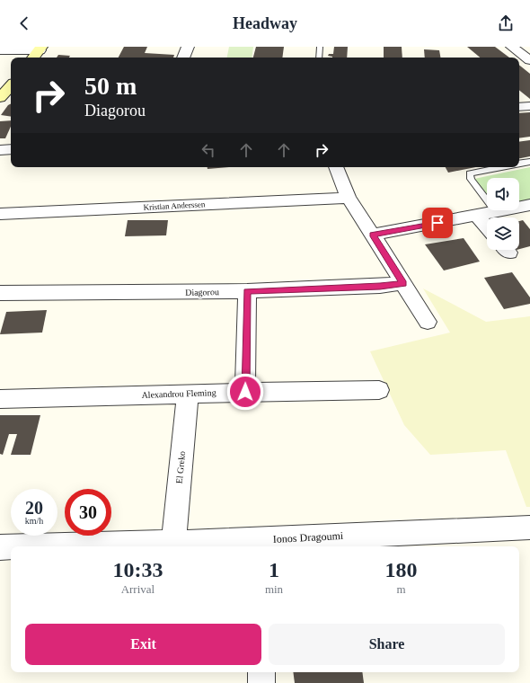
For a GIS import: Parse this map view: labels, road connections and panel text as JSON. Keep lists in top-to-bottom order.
{
  "streets": {
    "street": [
      "Kristian Anderssen",
      "Diagorou",
      "Alexandrou Fleming",
      "El Greko",
      "Ionos Dragoumi"
    ]
  },
  "crossings": [
    ["Alexandrou Fleming", "El Greko"],
    ["El Greko", "Ionos Dragoumi"]
  ],
  "page": {
    "header": "Headway",
    "turn": ["50 m", "Diagorou"],
    "speed": "20 km/h",
    "limit": "30",
    "eta": [
      "10:33",
      "Arrival",
      "1",
      "min",
      "180",
      "m"
    ],
    "buttons": ["Exit", "Share"]
  }
}
